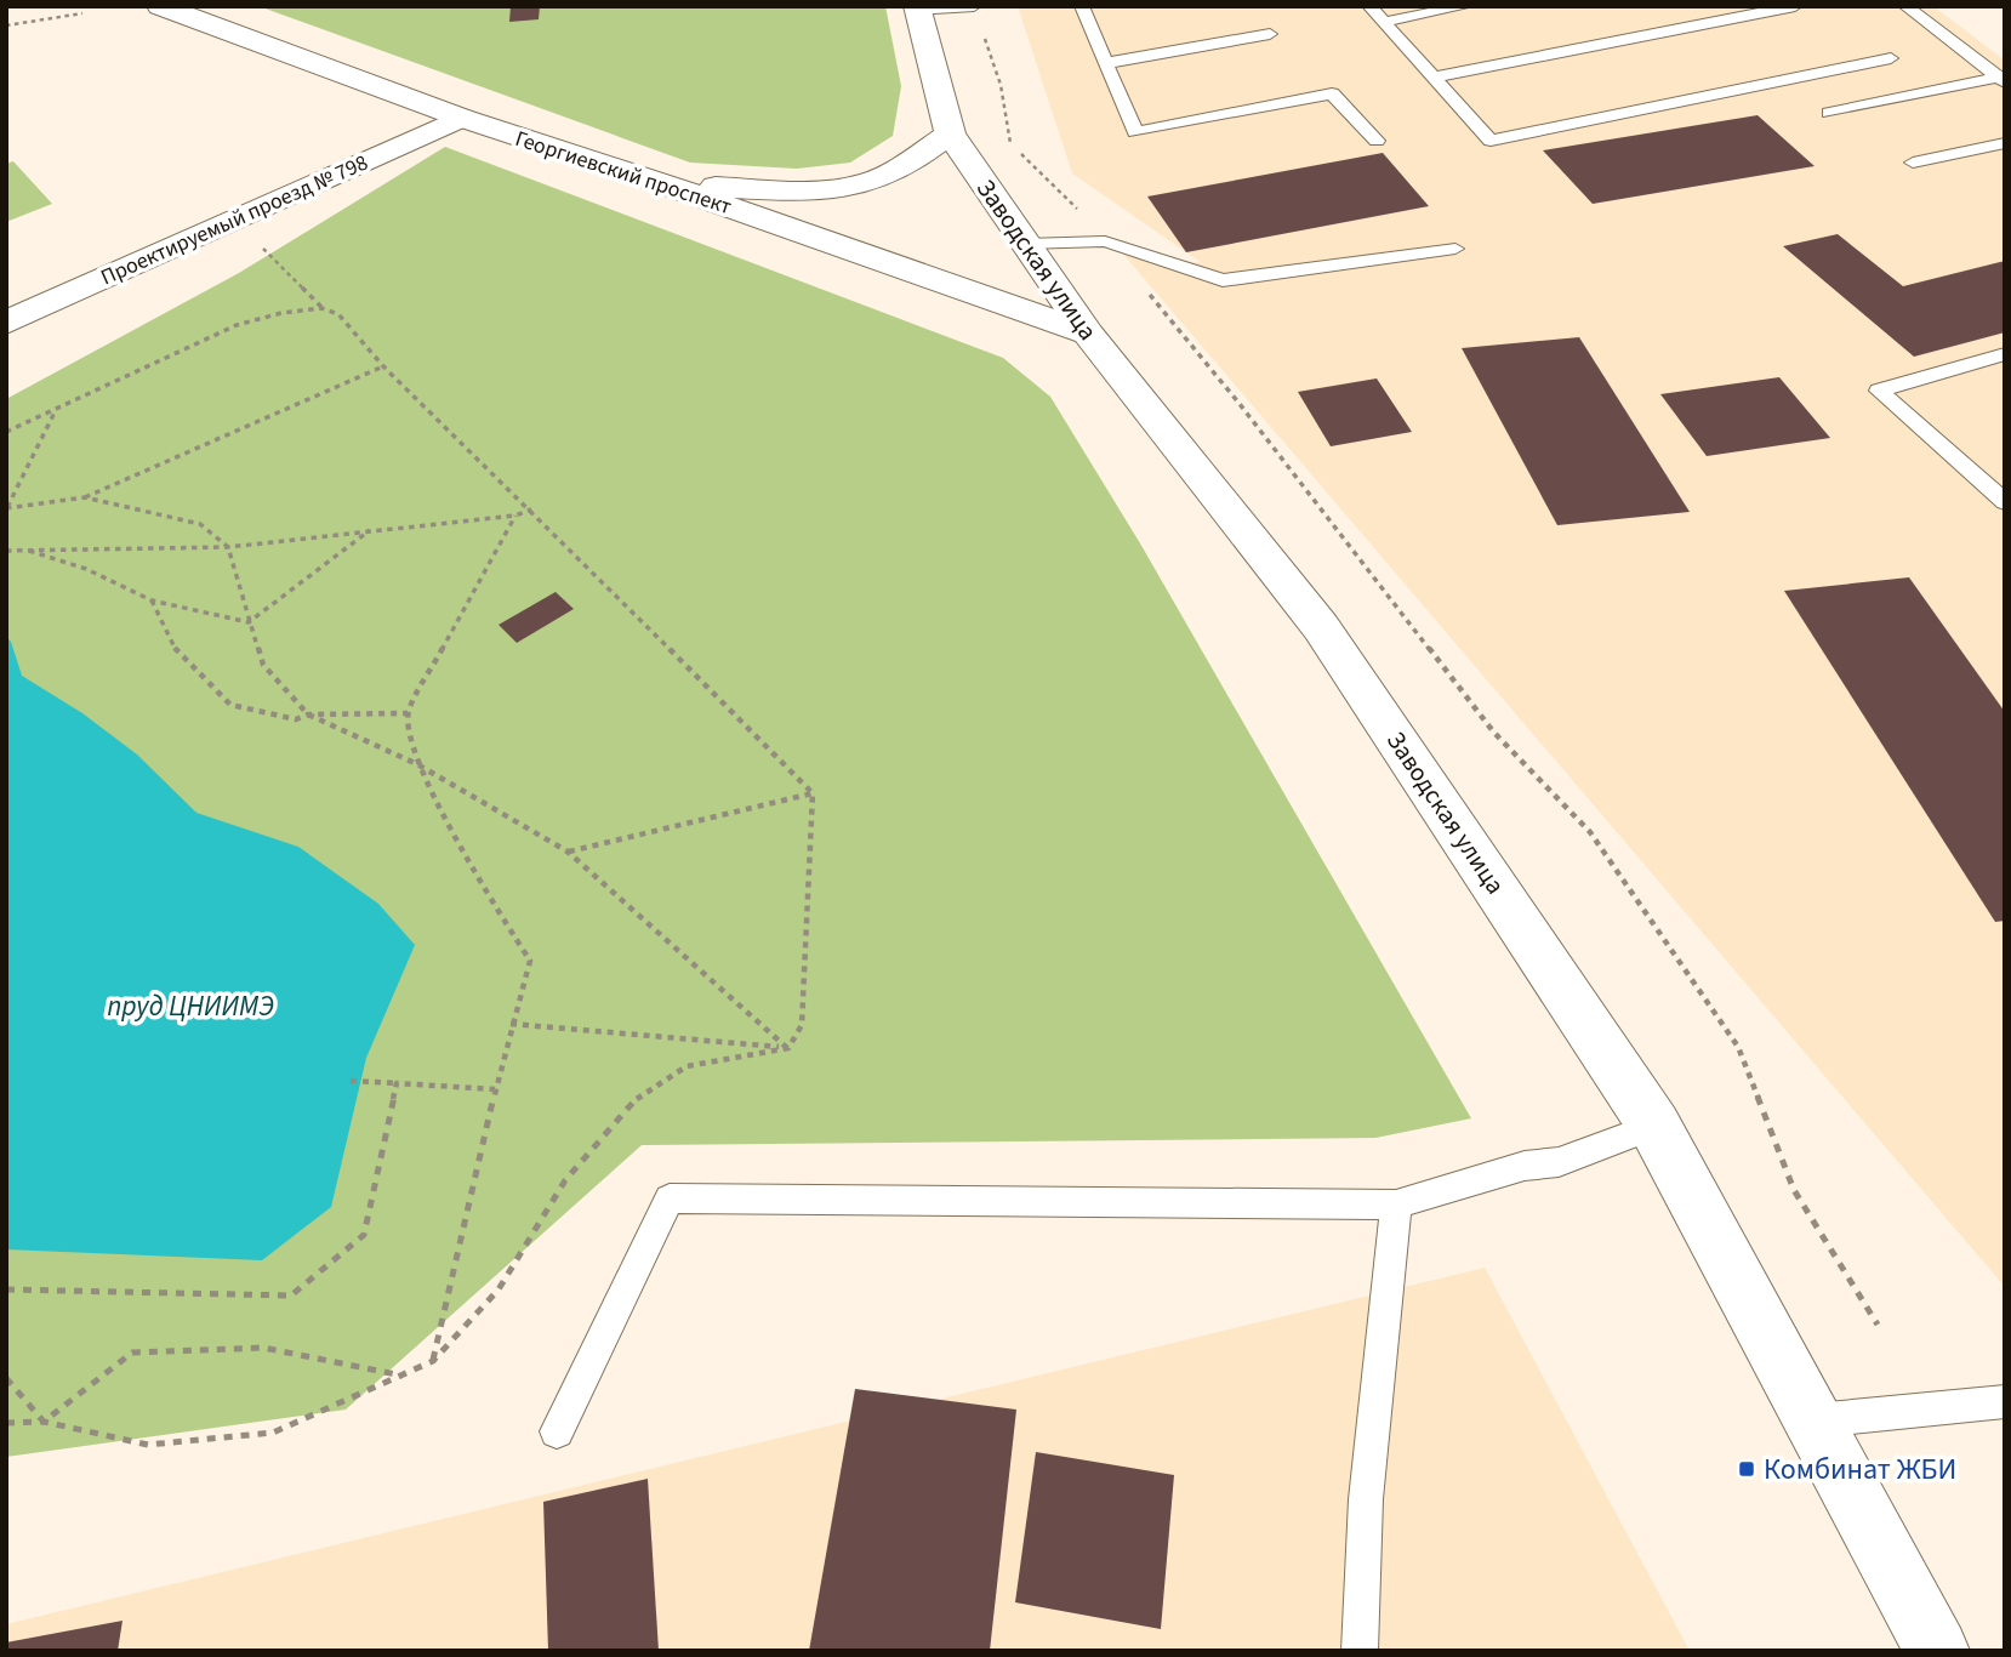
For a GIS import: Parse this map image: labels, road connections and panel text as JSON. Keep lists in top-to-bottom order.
{
  "streets": {
    "street": ["Георгиевский проспект", "Проектируемый проезд № 798", "Заводская улица"]
  },
  "crossings": [
    ["Георгиевский проспект", "Проектируемый проезд № 798"],
    ["Георгиевский проспект", "Заводская улица"]
  ],
  "water": ["пруд ЦНИИМЭ"],
  "places": {
    "transit": ["Комбинат ЖБИ"]
  }
}
